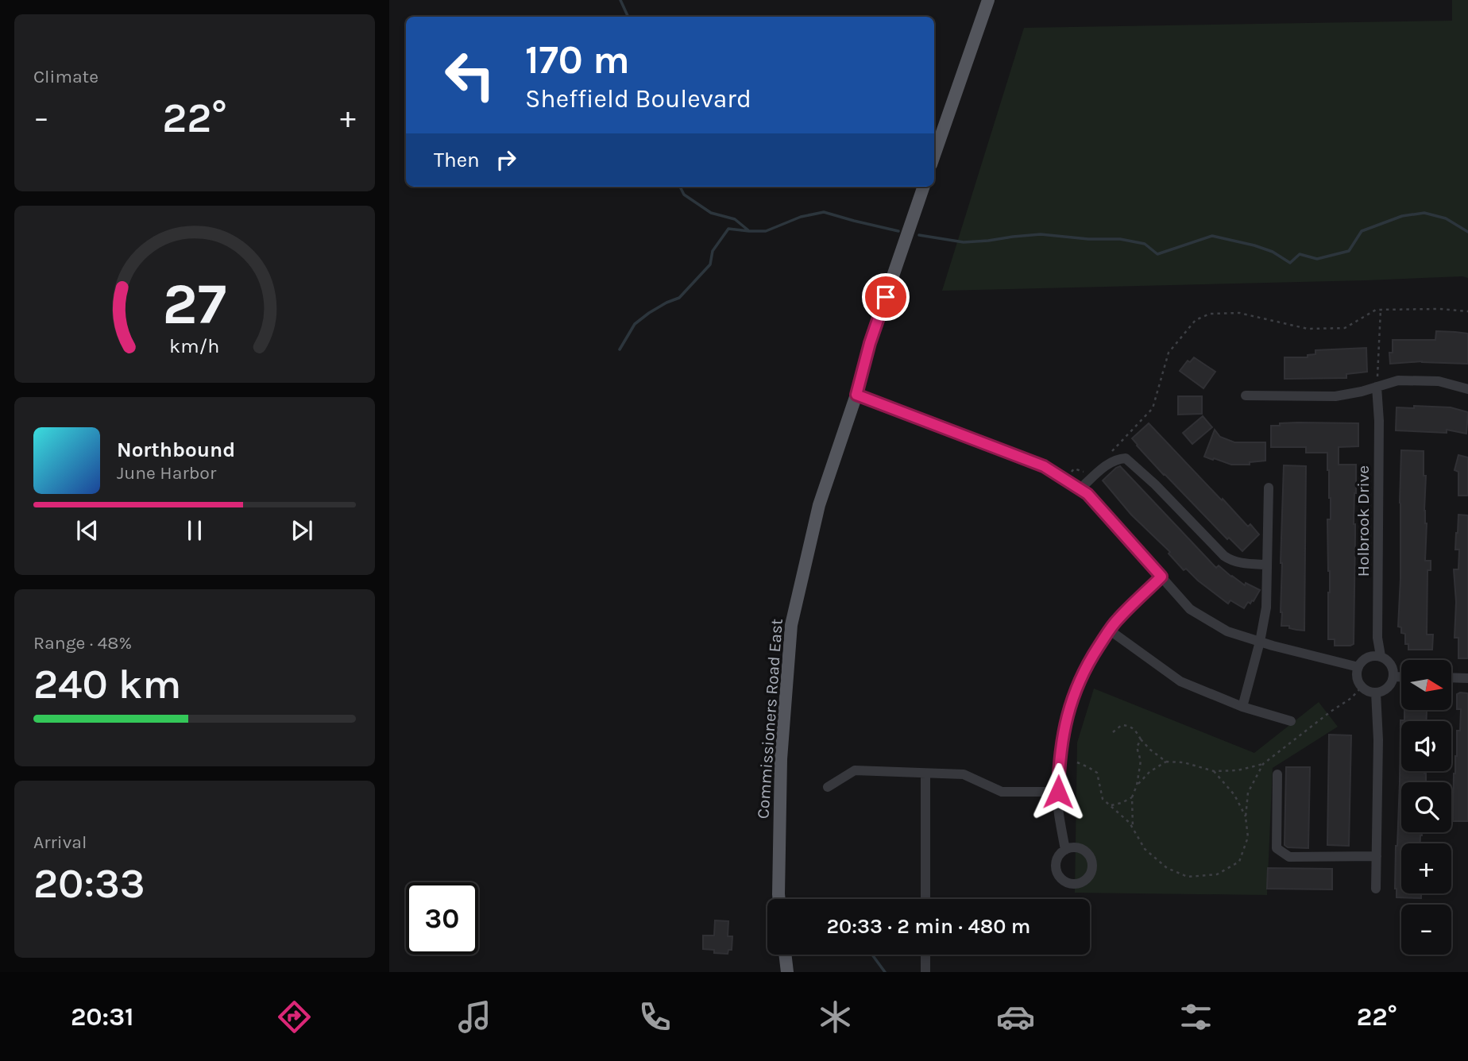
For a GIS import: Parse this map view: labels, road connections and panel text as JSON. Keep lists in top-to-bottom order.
{
  "streets": {
    "main road": ["Commissioners Road East"],
    "street": ["Holbrook Drive"]
  },
  "north": "right",
  "page": {
    "tile": [
      "Climate",
      ["Range · 48%", "240 km"],
      ["Arrival", "20:33"]
    ],
    "turn": ["170 m", "Sheffield Boulevard"],
    "heat": ["−", "22°", "+"],
    "then": "Then",
    "song": ["Northbound", "June Harbor"],
    "map_buttons": ["+", "−"],
    "limit": "30",
    "trip": "20:33 · 2 min · 480 m",
    "tabs": ["20:31", "22°"],
    "gauge": ["27", "km/h"]
  }
}
